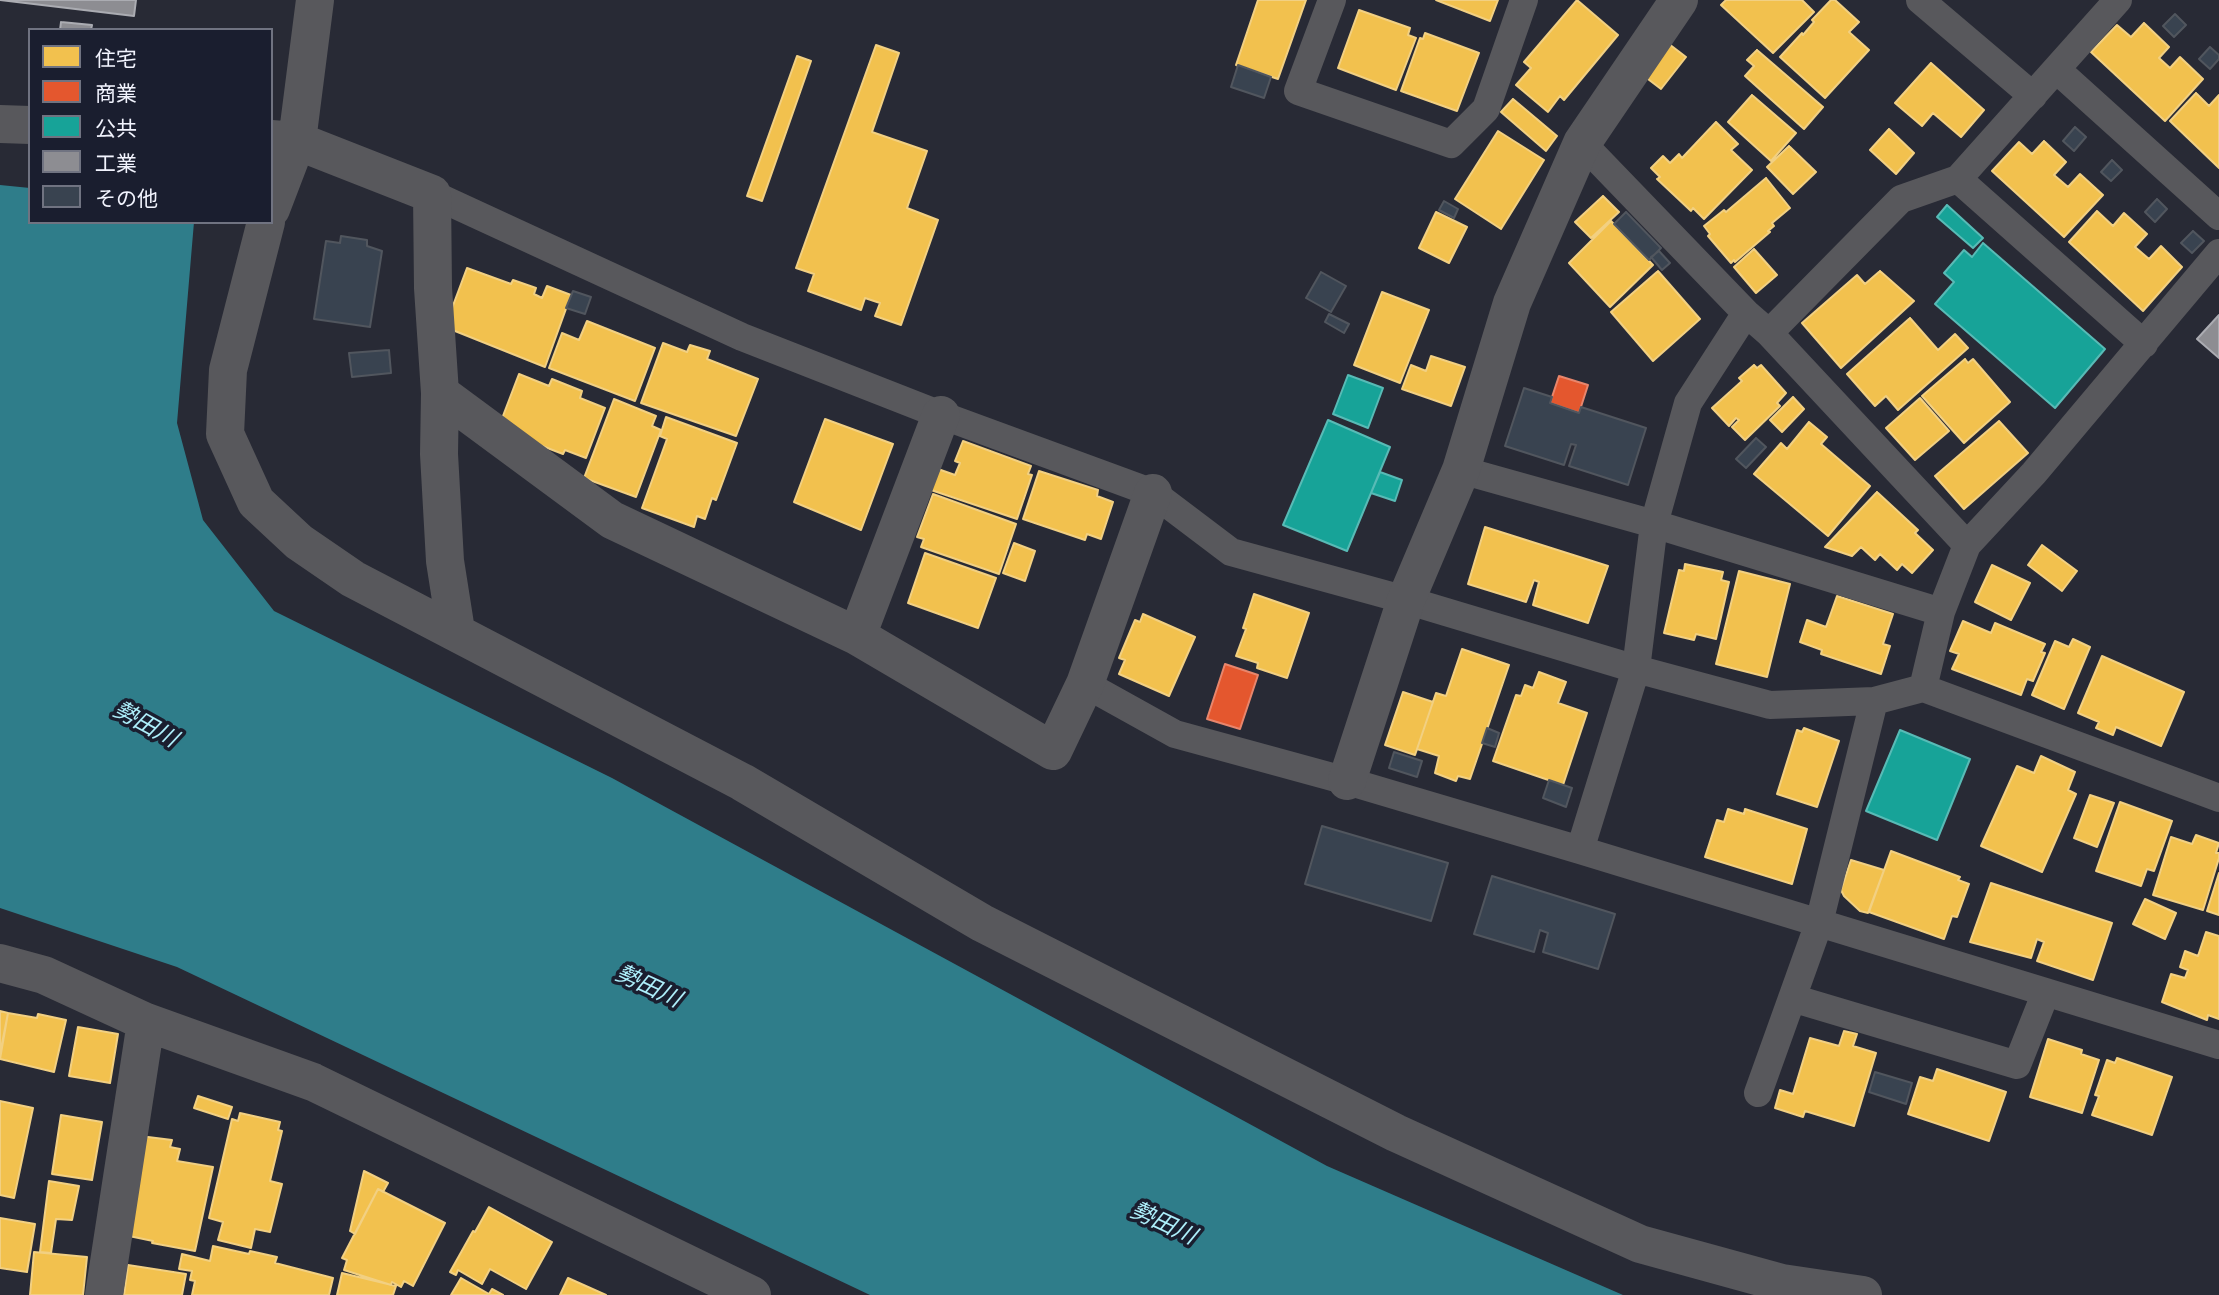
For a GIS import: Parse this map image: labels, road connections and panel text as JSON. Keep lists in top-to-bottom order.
{
  "water": ["勢田川"],
  "legend": [
    "住宅",
    "商業",
    "公共",
    "工業",
    "その他"
  ]
}
